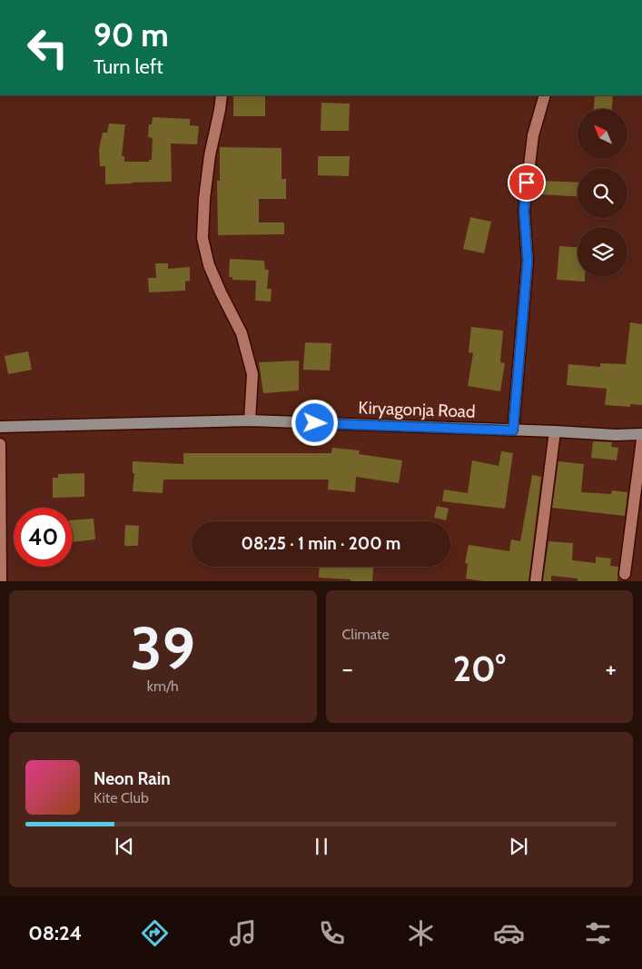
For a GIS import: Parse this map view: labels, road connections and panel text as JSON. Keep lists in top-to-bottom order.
{
  "streets": {
    "street": ["Kiryagonja Road"]
  },
  "north": "top left",
  "page": {
    "turn": ["90 m", "Turn left"],
    "limit": "40",
    "trip": "08:25 · 1 min · 200 m",
    "tile": [
      ["39", "km/h"],
      "Climate"
    ],
    "heat": ["−", "20°", "+"],
    "song": ["Neon Rain", "Kite Club"],
    "tabs": "08:24"
  }
}
